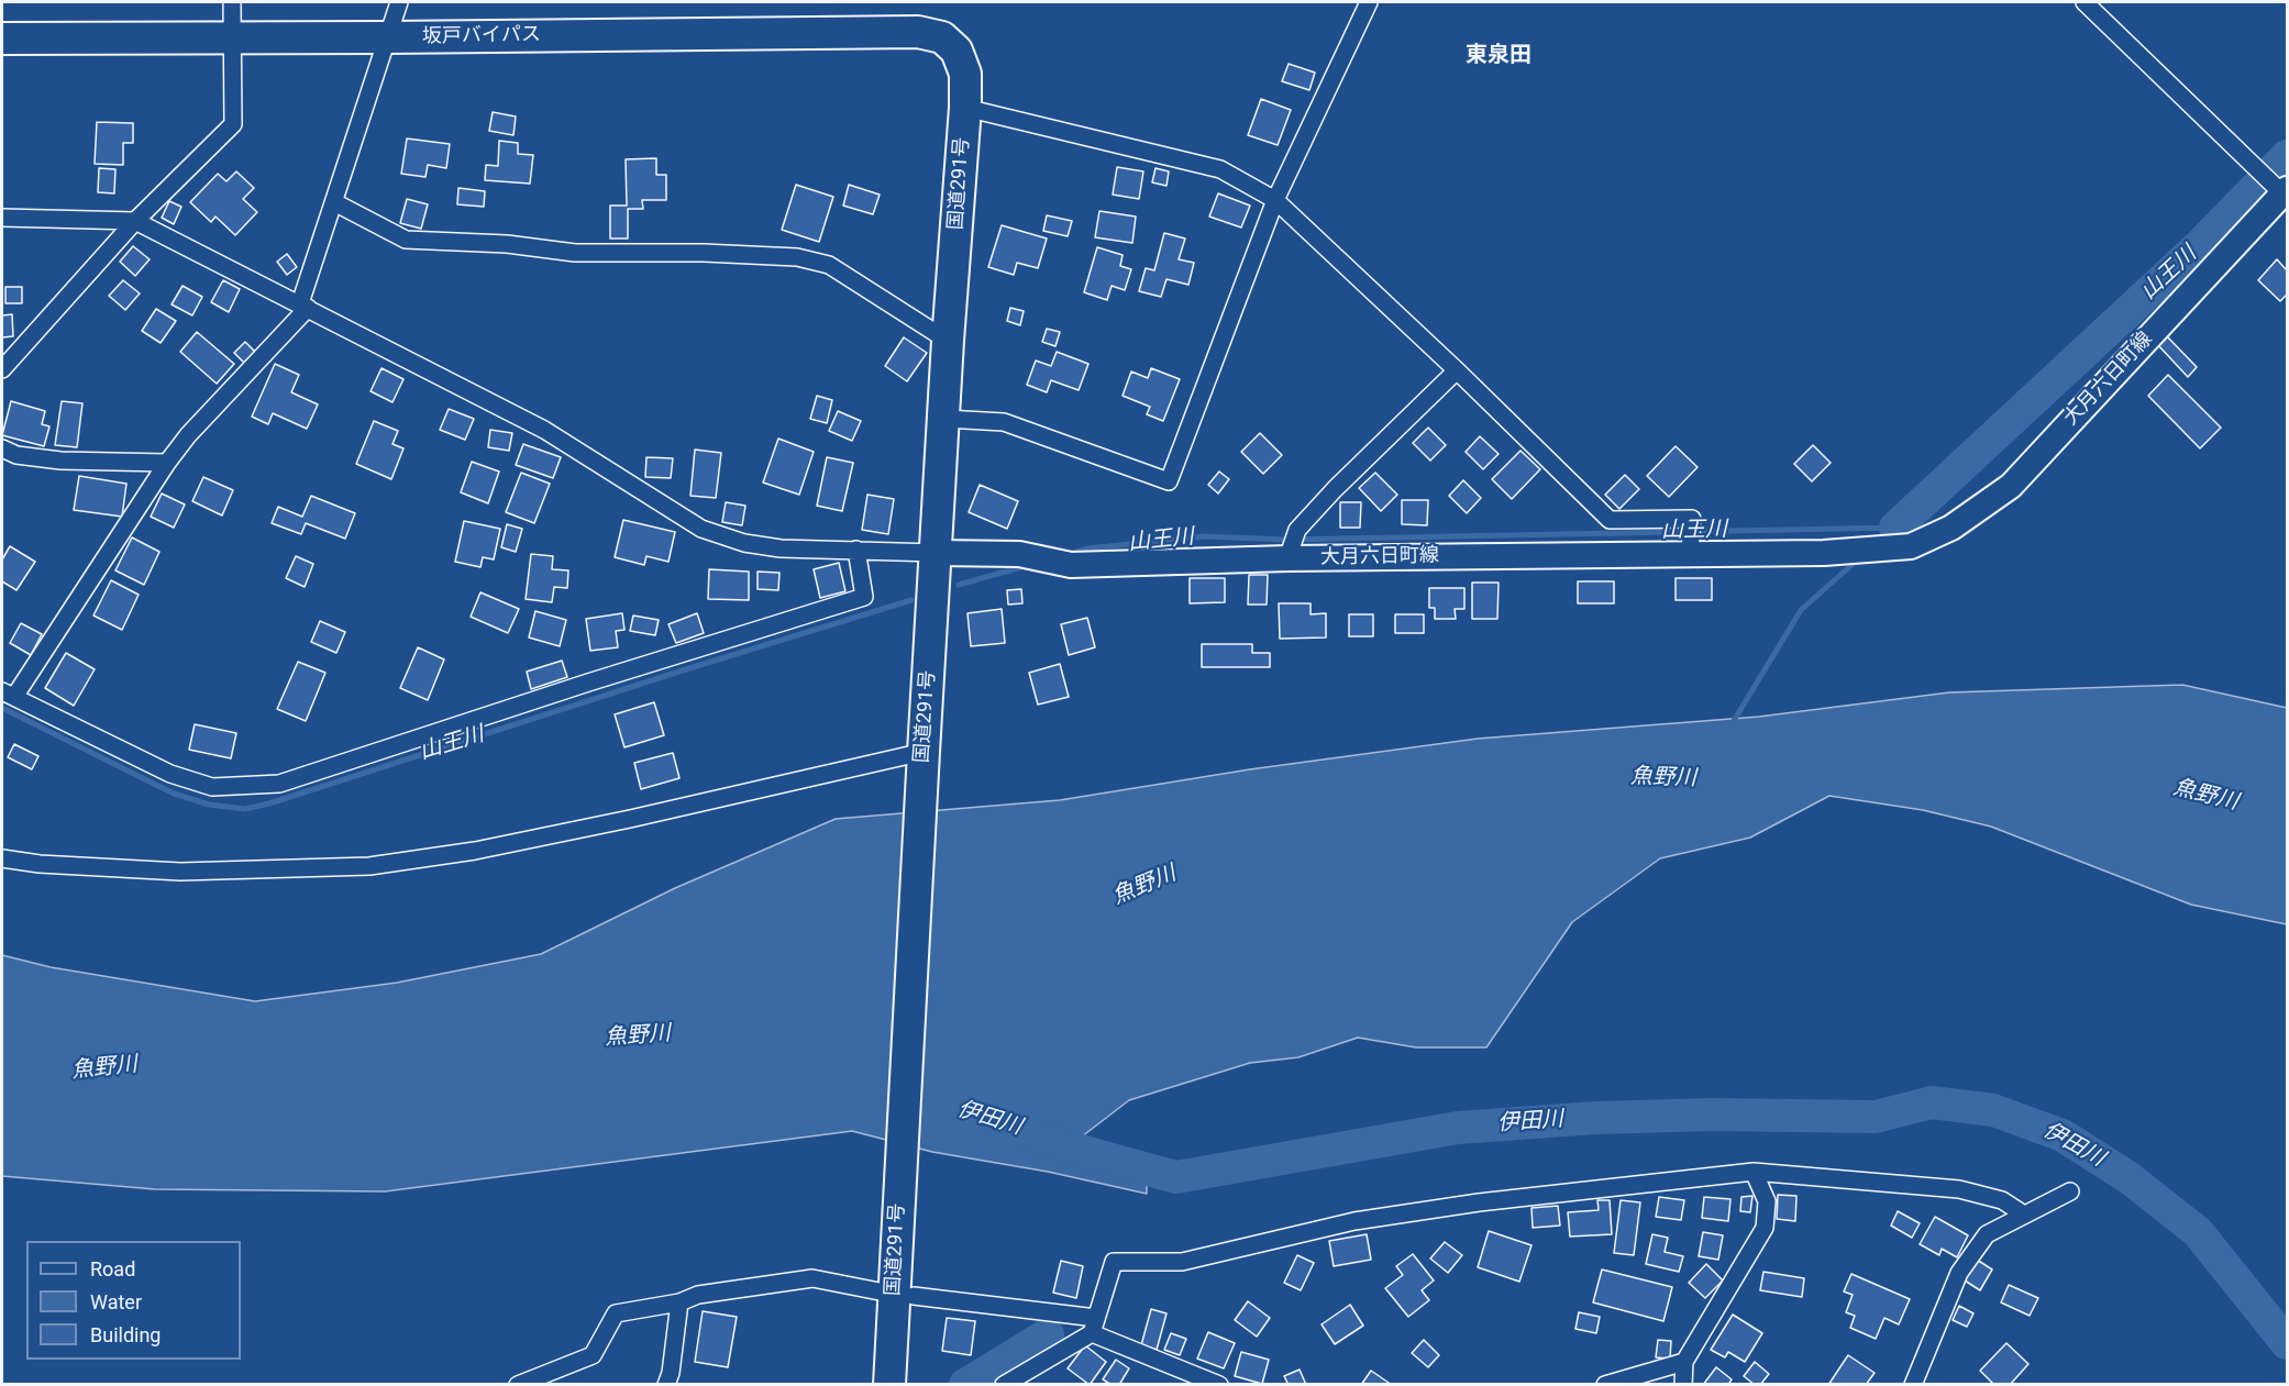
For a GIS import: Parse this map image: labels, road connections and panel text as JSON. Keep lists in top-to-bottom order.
{
  "streets": {
    "highway": ["坂戸バイパス", "国道291号"],
    "main road": ["大月六日町線"]
  },
  "crossings": [
    ["坂戸バイパス", "国道291号"],
    ["国道291号", "大月六日町線"]
  ],
  "districts": ["東泉田"],
  "water": ["山王川", "魚野川", "伊田川"],
  "legend": ["Road", "Water", "Building"]
}
